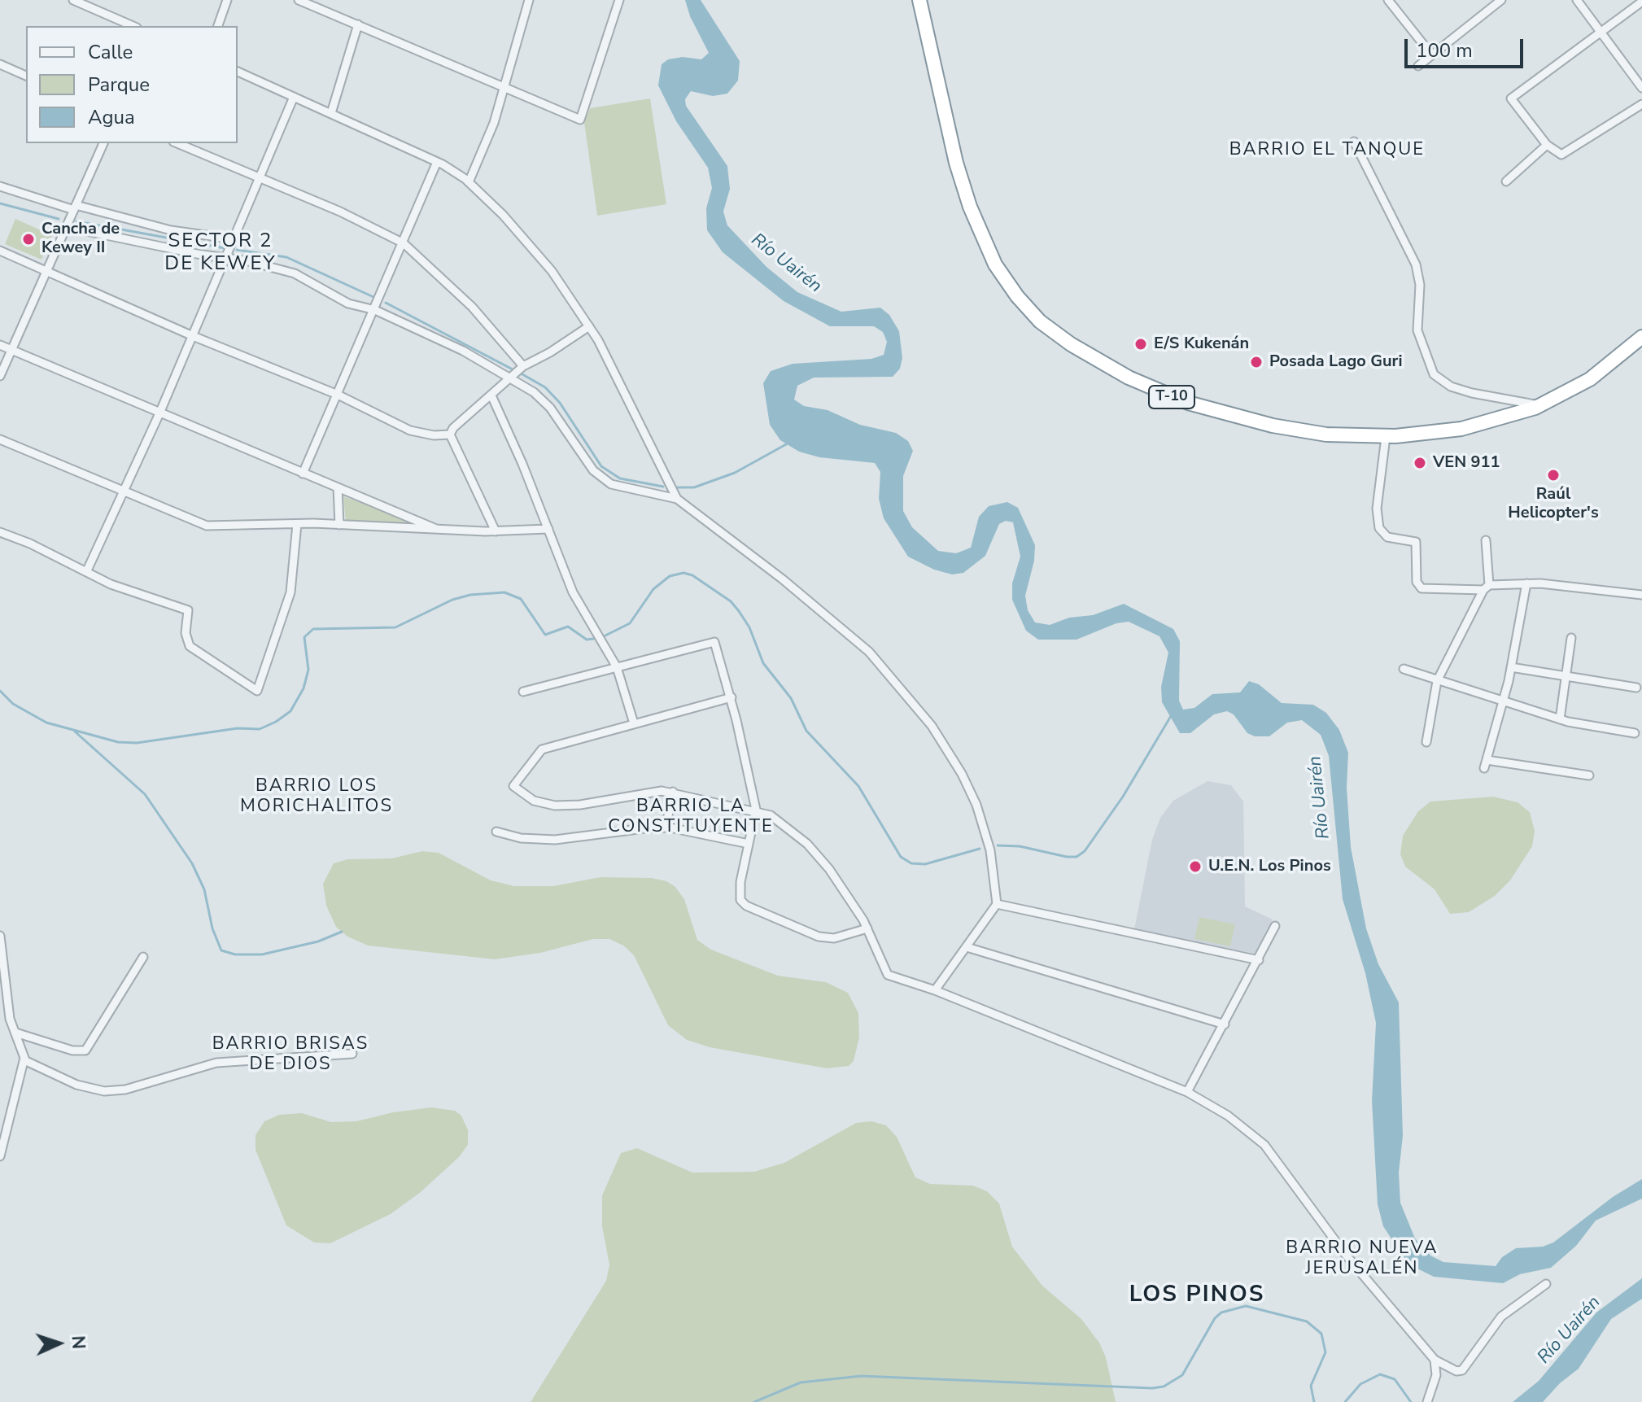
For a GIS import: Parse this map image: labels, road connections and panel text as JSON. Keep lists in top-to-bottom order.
{
  "streets": {
    "highway": ["T-10"]
  },
  "districts": [
    "BARRIO EL TANQUE",
    "SECTOR 2 DE KEWEY",
    "BARRIO LOS MORICHALITOS",
    "BARRIO LA CONSTITUYENTE",
    "BARRIO BRISAS DE DIOS",
    "BARRIO NUEVA JERUSALÉN",
    "LOS PINOS"
  ],
  "water": ["Río Uairén"],
  "places": [
    "Cancha de Kewey II",
    "E/S Kukenán",
    "Posada Lago Guri",
    "VEN 911",
    "Raúl Helicopter's",
    "U.E.N. Los Pinos"
  ],
  "legend": ["Calle", "Parque", "Agua"],
  "scale_bar": "100 m",
  "north": "right"
}
